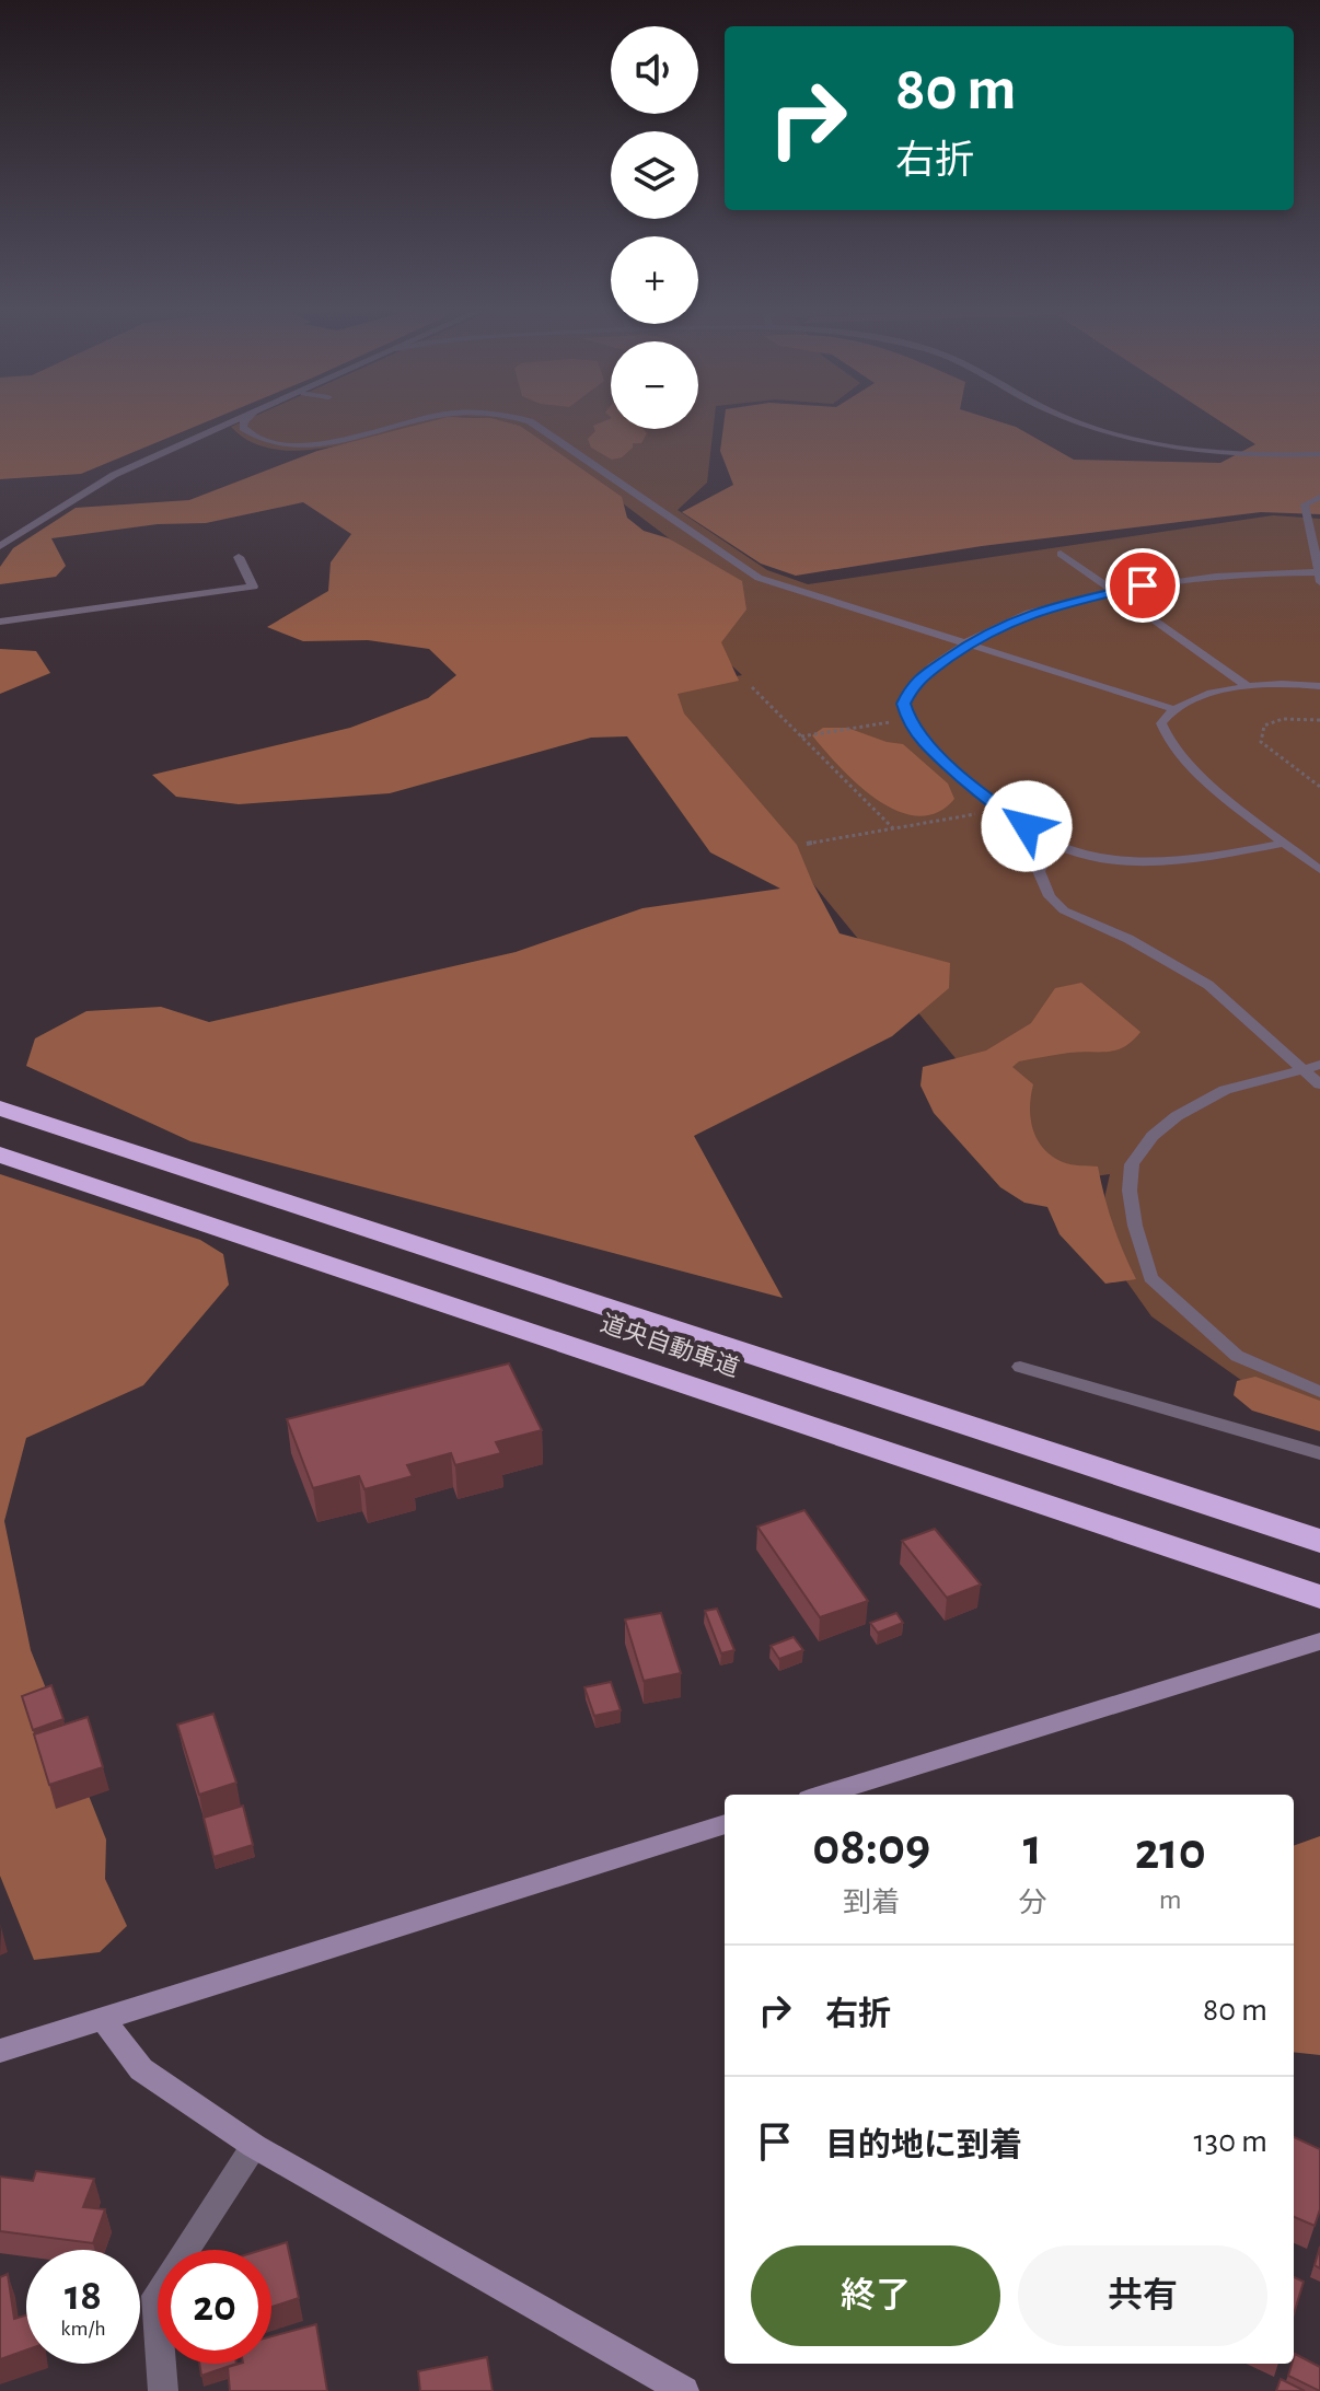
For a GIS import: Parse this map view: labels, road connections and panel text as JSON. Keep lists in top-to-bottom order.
{
  "streets": {
    "highway": ["道央自動車道"]
  },
  "page": {
    "map_buttons": ["+", "−"],
    "turn": ["80 m", "右折"],
    "eta": [
      "08:09",
      "到着",
      "1",
      "分",
      "210",
      "m"
    ],
    "list": [
      {
        "name": "右折",
        "value": "80 m"
      },
      {
        "name": "目的地に到着",
        "value": "130 m"
      }
    ],
    "buttons": ["終了", "共有"],
    "speed": "18 km/h",
    "limit": "20"
  }
}
